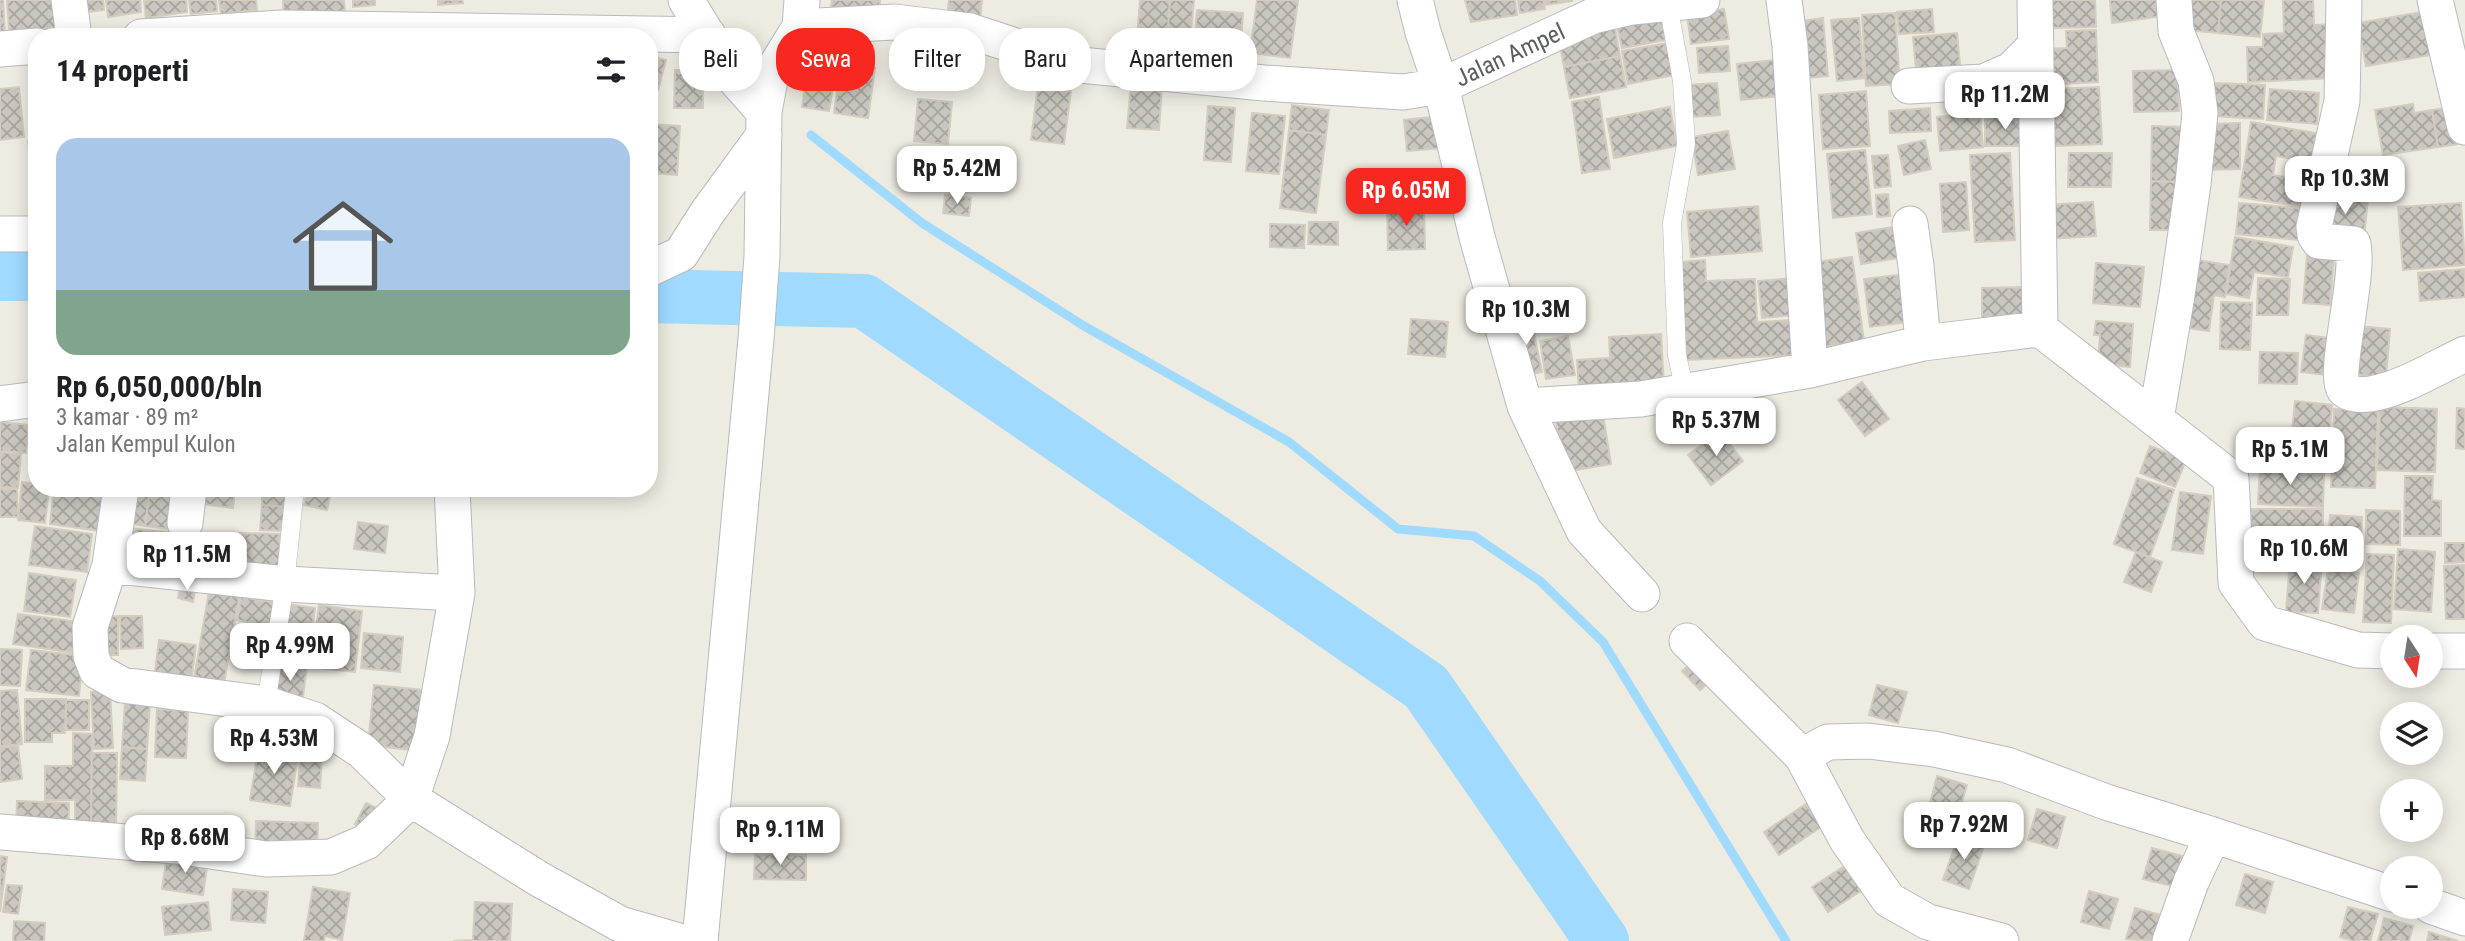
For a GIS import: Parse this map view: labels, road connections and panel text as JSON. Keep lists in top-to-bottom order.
{
  "streets": {
    "street": ["Jalan Ampel"]
  },
  "north": "bottom",
  "page": {
    "chip": [
      "Beli",
      "Sewa",
      "Filter",
      "Baru",
      "Apartemen"
    ],
    "heading": "14 properti",
    "price": [
      "Rp 11.2M",
      "Rp 5.42M",
      "Rp 10.3M",
      "Rp 6.05M",
      "Rp 10.3M",
      "Rp 5.37M",
      "Rp 5.1M",
      "Rp 10.6M",
      "Rp 11.5M",
      "Rp 4.99M",
      "Rp 4.53M",
      "Rp 7.92M",
      "Rp 9.11M",
      "Rp 8.68M"
    ],
    "list": [
      {
        "name": "Rp 6,050,000/bln",
        "note": "3 kamar · 89 m² · Jalan Kempul Kulon"
      }
    ],
    "map_buttons": ["+", "−"]
  }
}
